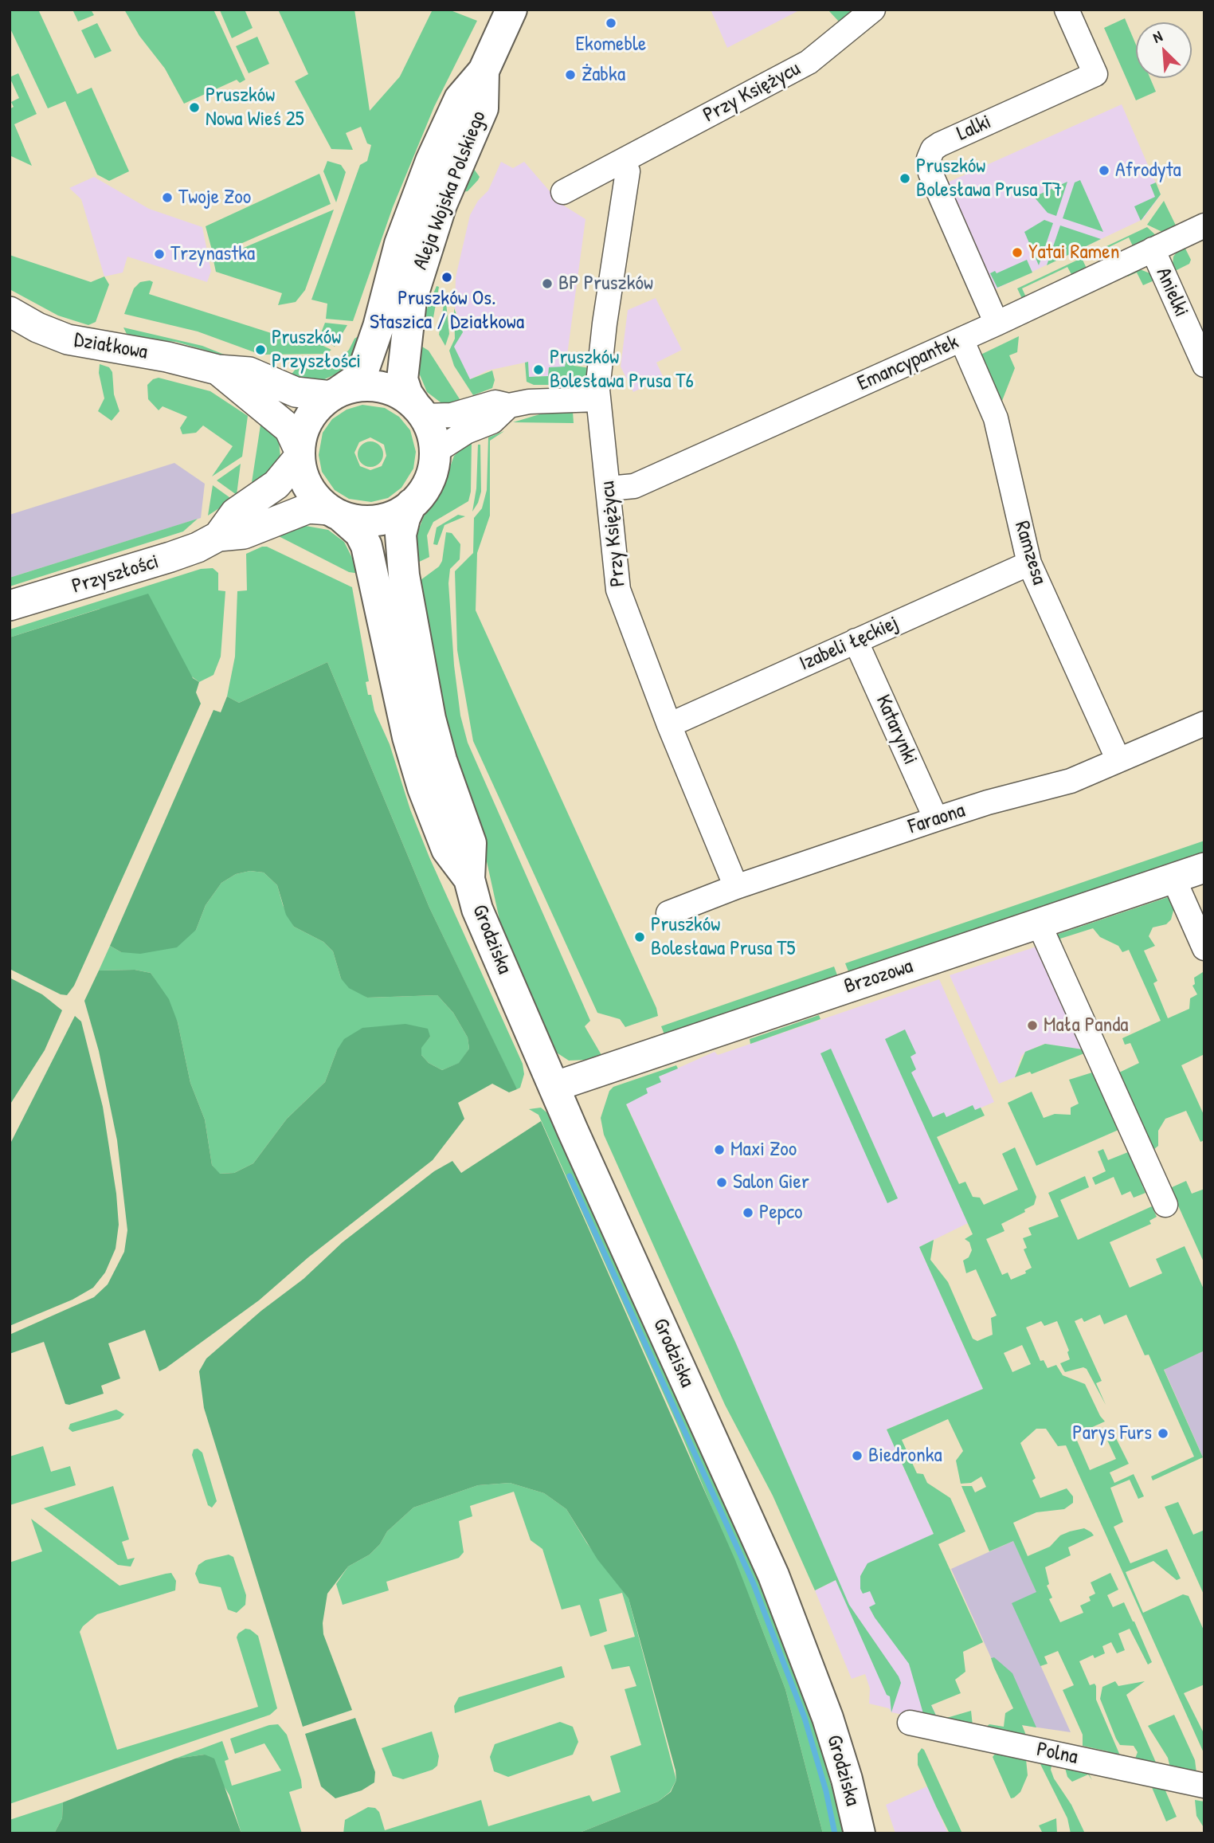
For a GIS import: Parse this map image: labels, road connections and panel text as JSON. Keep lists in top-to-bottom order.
{
  "streets": {
    "main road": ["Aleja Wojska Polskiego", "Grodziska"],
    "street": [
      "Przy Księżycu",
      "Lalki",
      "Anielki",
      "Działkowa",
      "Emancypantek",
      "Ramzesa",
      "Przyszłości",
      "Izabeli Łęckiej",
      "Katarynki",
      "Faraona",
      "Brzozowa",
      "Polna"
    ]
  },
  "crossings": [
    ["Przy Księżycu", "Emancypantek"],
    ["Przy Księżycu", "Izabeli Łęckiej"],
    ["Przy Księżycu", "Faraona"],
    ["Lalki", "Emancypantek"],
    ["Aleja Wojska Polskiego", "Działkowa"],
    ["Aleja Wojska Polskiego", "Przyszłości"],
    ["Aleja Wojska Polskiego", "Grodziska"],
    ["Anielki", "Emancypantek"],
    ["Działkowa", "Przyszłości"],
    ["Działkowa", "Grodziska"],
    ["Emancypantek", "Ramzesa"],
    ["Ramzesa", "Izabeli Łęckiej"],
    ["Ramzesa", "Faraona"],
    ["Przyszłości", "Grodziska"],
    ["Izabeli Łęckiej", "Katarynki"],
    ["Katarynki", "Faraona"],
    ["Grodziska", "Brzozowa"]
  ],
  "places": [
    "Ekomeble",
    "Żabka",
    "Pruszków Nowa Wieś 25",
    "Afrodyta",
    "Pruszków Bolesława Prusa T7",
    "Twoje Zoo",
    "Yatai Ramen",
    "Trzynastka",
    "Pruszków Os. Staszica / Działkowa",
    "BP Pruszków",
    "Pruszków Przyszłości",
    "Pruszków Bolesława Prusa T6",
    "Pruszków Bolesława Prusa T5",
    "Mała Panda",
    "Maxi Zoo",
    "Salon Gier",
    "Pepco",
    "Parys Furs",
    "Biedronka"
  ],
  "north": "top left"
}
